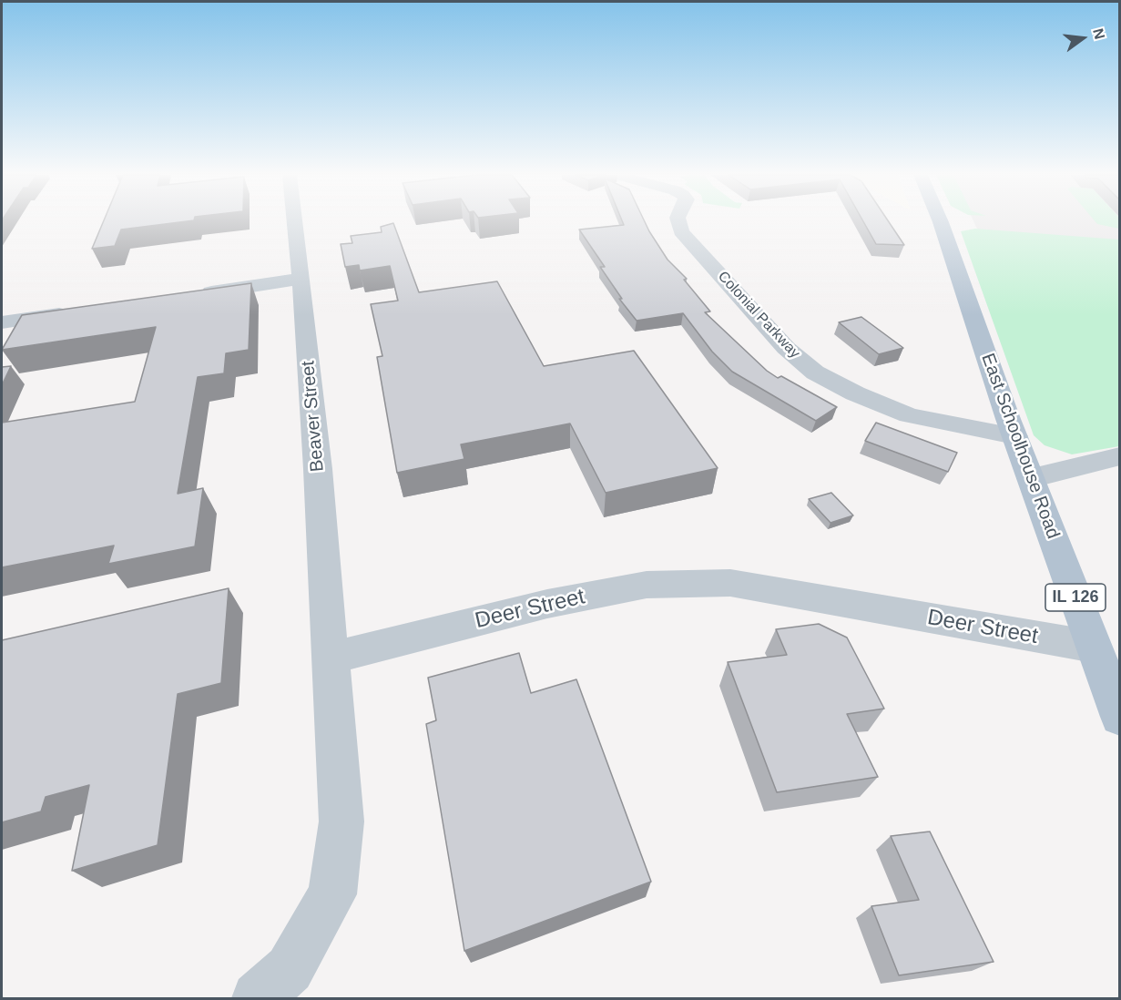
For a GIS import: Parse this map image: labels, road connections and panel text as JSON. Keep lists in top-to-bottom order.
{
  "streets": {
    "main road": ["East Schoolhouse Road", "IL 126"],
    "street": ["Colonial Parkway", "Beaver Street", "Deer Street"]
  },
  "crossings": [
    ["Colonial Parkway", "East Schoolhouse Road"],
    ["Beaver Street", "Deer Street"],
    ["East Schoolhouse Road", "Deer Street"]
  ],
  "north": "right"
}
